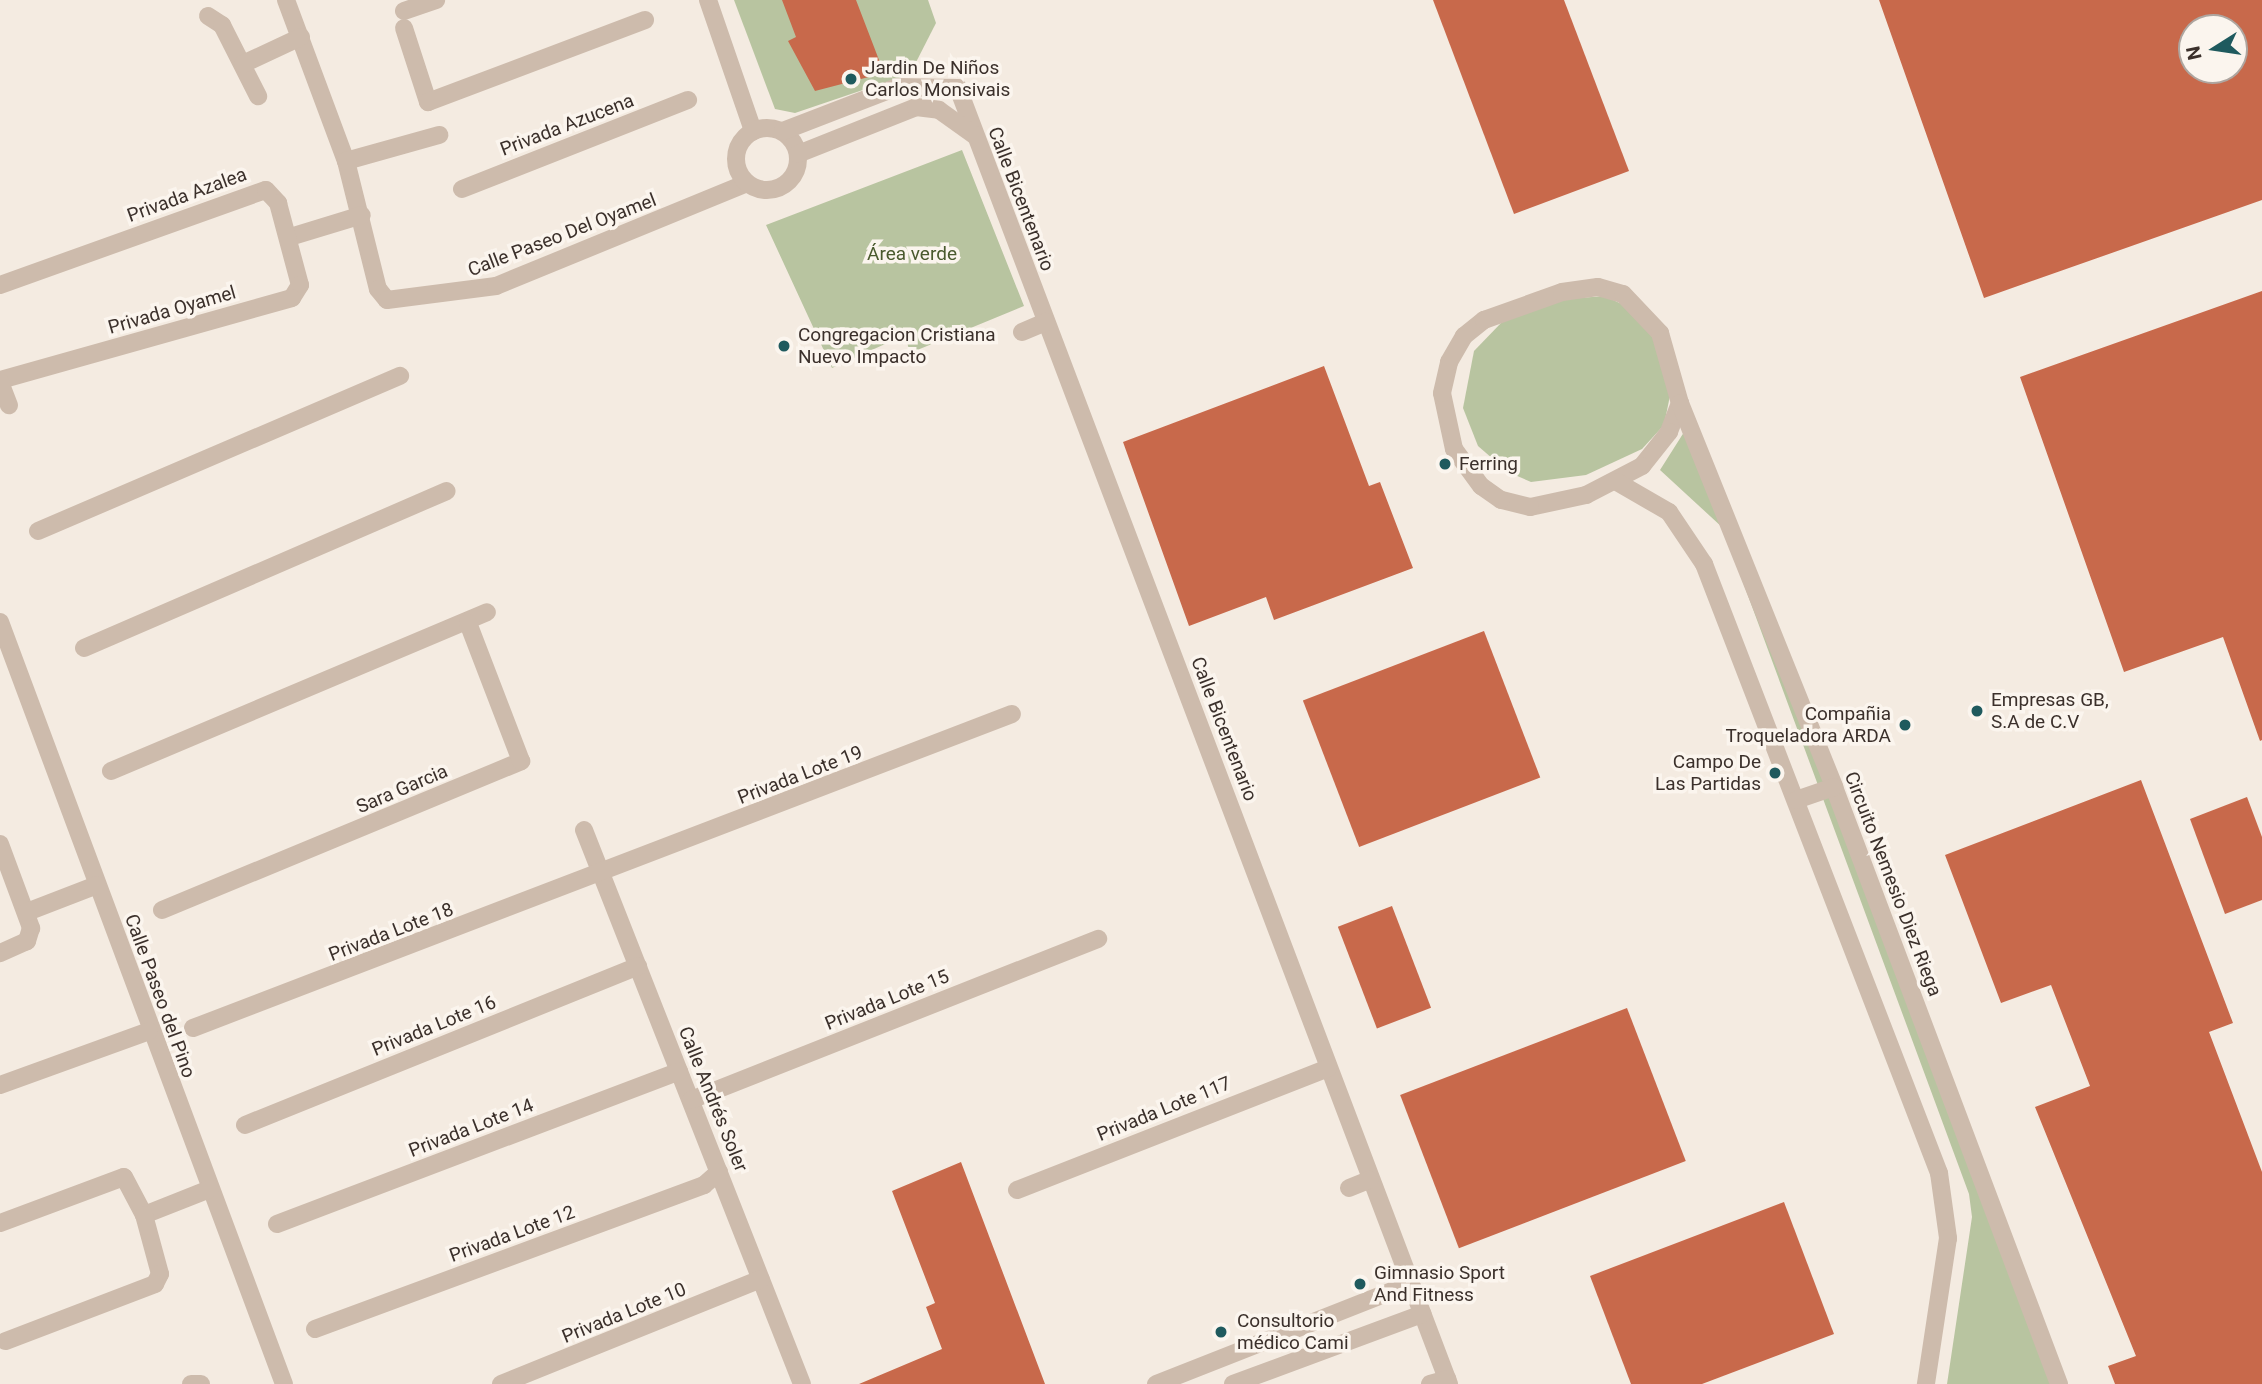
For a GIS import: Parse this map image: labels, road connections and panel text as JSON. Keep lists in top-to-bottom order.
{
  "streets": {
    "street": [
      "Privada Azucena",
      "Privada Azalea",
      "Calle Bicentenario",
      "Calle Paseo Del Oyamel",
      "Privada Oyamel",
      "Privada Lote 19",
      "Sara Garcia",
      "Circuito Nemesio Diez Riega",
      "Privada Lote 18",
      "Calle Paseo del Pino",
      "Privada Lote 15",
      "Privada Lote 16",
      "Calle Andrés Soler",
      "Privada Lote 117",
      "Privada Lote 14",
      "Privada Lote 12",
      "Privada Lote 10"
    ]
  },
  "crossings": [
    ["Privada Azalea", "Privada Oyamel"],
    ["Calle Bicentenario", "Calle Paseo Del Oyamel"],
    ["Calle Bicentenario", "Privada Lote 117"],
    ["Privada Lote 19", "Privada Lote 18"],
    ["Privada Lote 19", "Calle Andrés Soler"],
    ["Privada Lote 18", "Calle Andrés Soler"],
    ["Privada Lote 15", "Calle Andrés Soler"],
    ["Privada Lote 16", "Calle Andrés Soler"],
    ["Calle Andrés Soler", "Privada Lote 14"],
    ["Calle Andrés Soler", "Privada Lote 12"],
    ["Calle Andrés Soler", "Privada Lote 10"]
  ],
  "parks": ["Área verde"],
  "places": [
    "Jardin De Niños Carlos Monsivais",
    "Congregacion Cristiana Nuevo Impacto",
    "Ferring",
    "Empresas GB, S.A de C.V",
    "Compañia Troqueladora ARDA",
    "Campo De Las Partidas",
    "Gimnasio Sport And Fitness",
    "Consultorio médico Cami"
  ],
  "north": "left"
}
